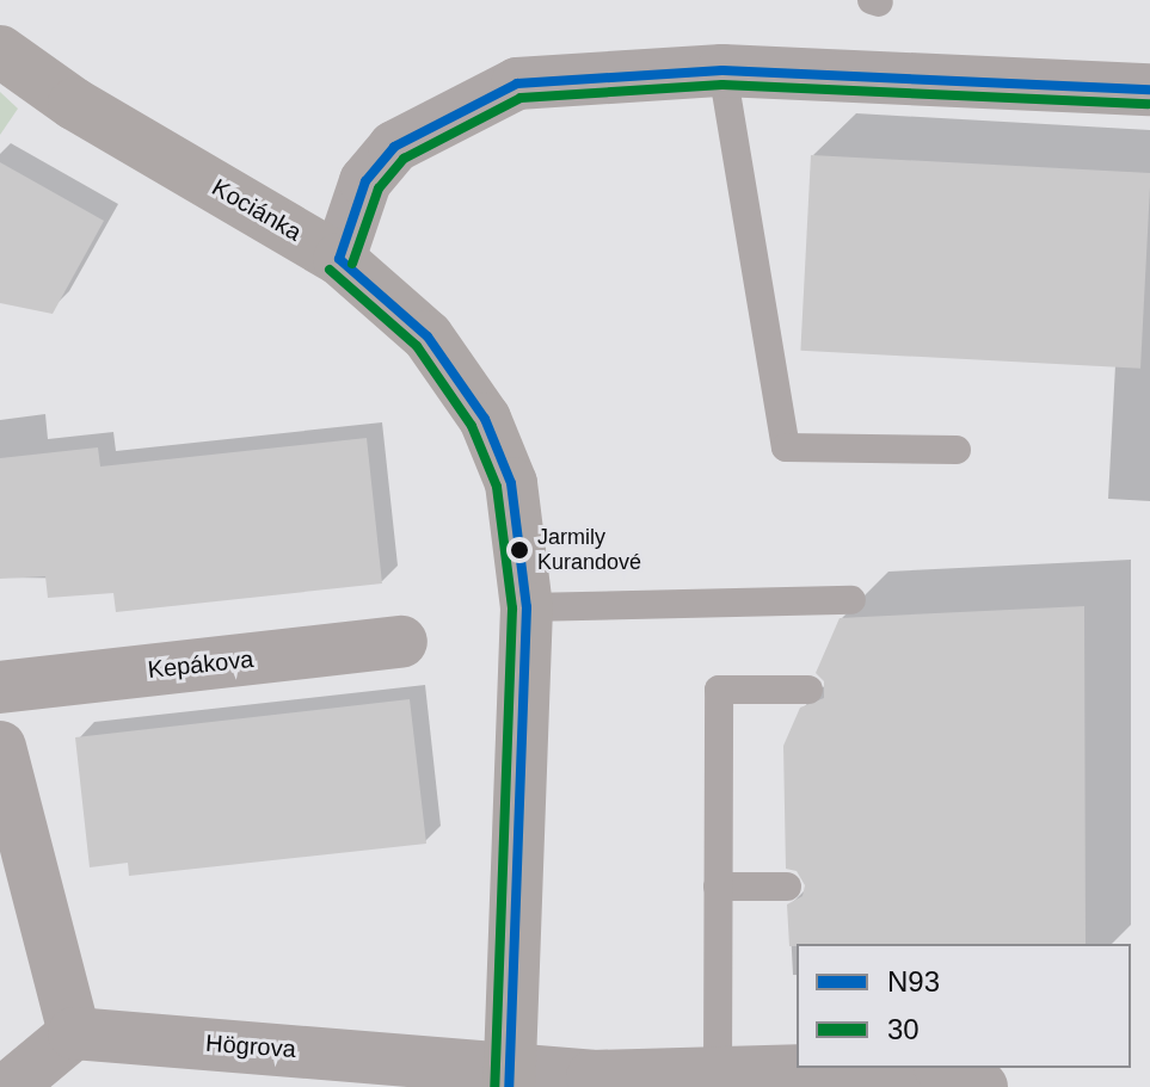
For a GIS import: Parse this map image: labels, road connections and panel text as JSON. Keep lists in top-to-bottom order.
{
  "streets": {
    "street": ["Kociánka", "Kepákova", "Högrova"]
  },
  "crossings": [
    ["Kociánka", "Högrova"]
  ],
  "places": ["Jarmily Kurandové"],
  "lines": ["transit line N93", "transit line 30"],
  "legend": ["N93", "30"]
}
